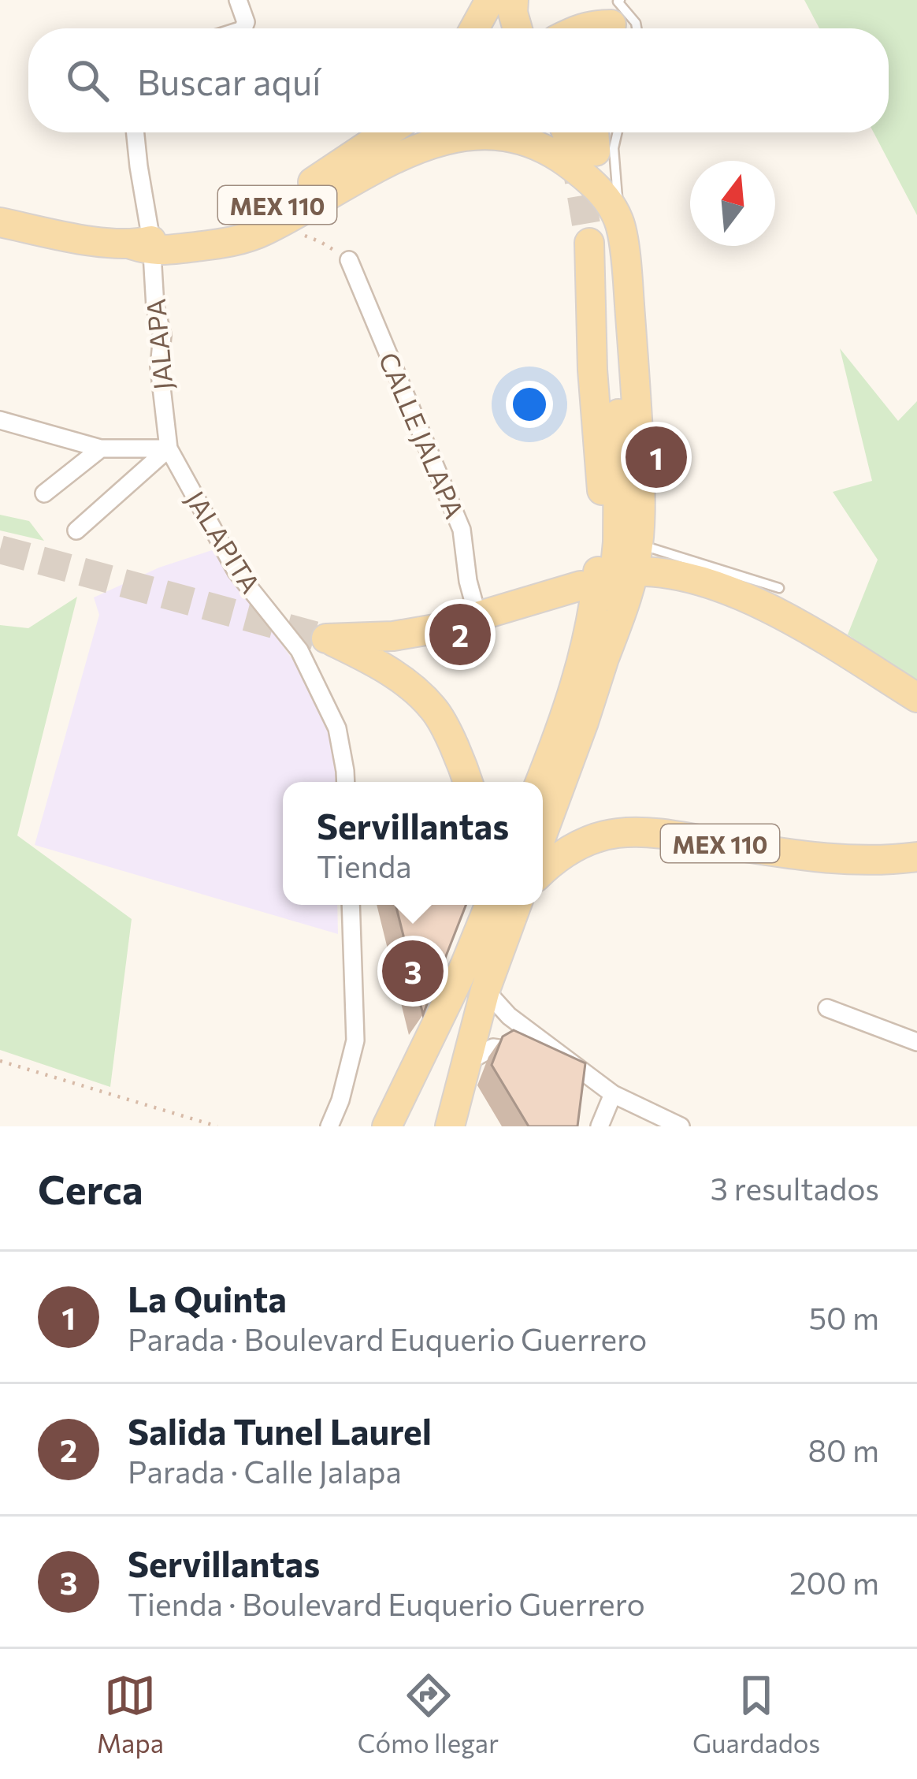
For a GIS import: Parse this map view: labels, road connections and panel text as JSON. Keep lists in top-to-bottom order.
{
  "streets": {
    "main road": ["MEX 110"],
    "street": ["JALAPA", "CALLE JALAPA", "JALAPITA"]
  },
  "crossings": [
    ["MEX 110", "JALAPA"],
    ["JALAPA", "JALAPITA"]
  ],
  "north": "top",
  "page": {
    "search": "Buscar aquí",
    "pins": ["1", "2", "3"],
    "popup": ["Servillantas", "Tienda"],
    "heading": ["Cerca", "3 resultados"],
    "list": [
      {
        "mark": "1",
        "name": "La Quinta",
        "note": "Parada · Boulevard Euquerio Guerrero",
        "value": "50 m"
      },
      {
        "mark": "2",
        "name": "Salida Tunel Laurel",
        "note": "Parada · Calle Jalapa",
        "value": "80 m"
      },
      {
        "mark": "3",
        "name": "Servillantas",
        "note": "Tienda · Boulevard Euquerio Guerrero",
        "value": "200 m"
      }
    ],
    "nav": ["Mapa", "Cómo llegar", "Guardados"]
  }
}
